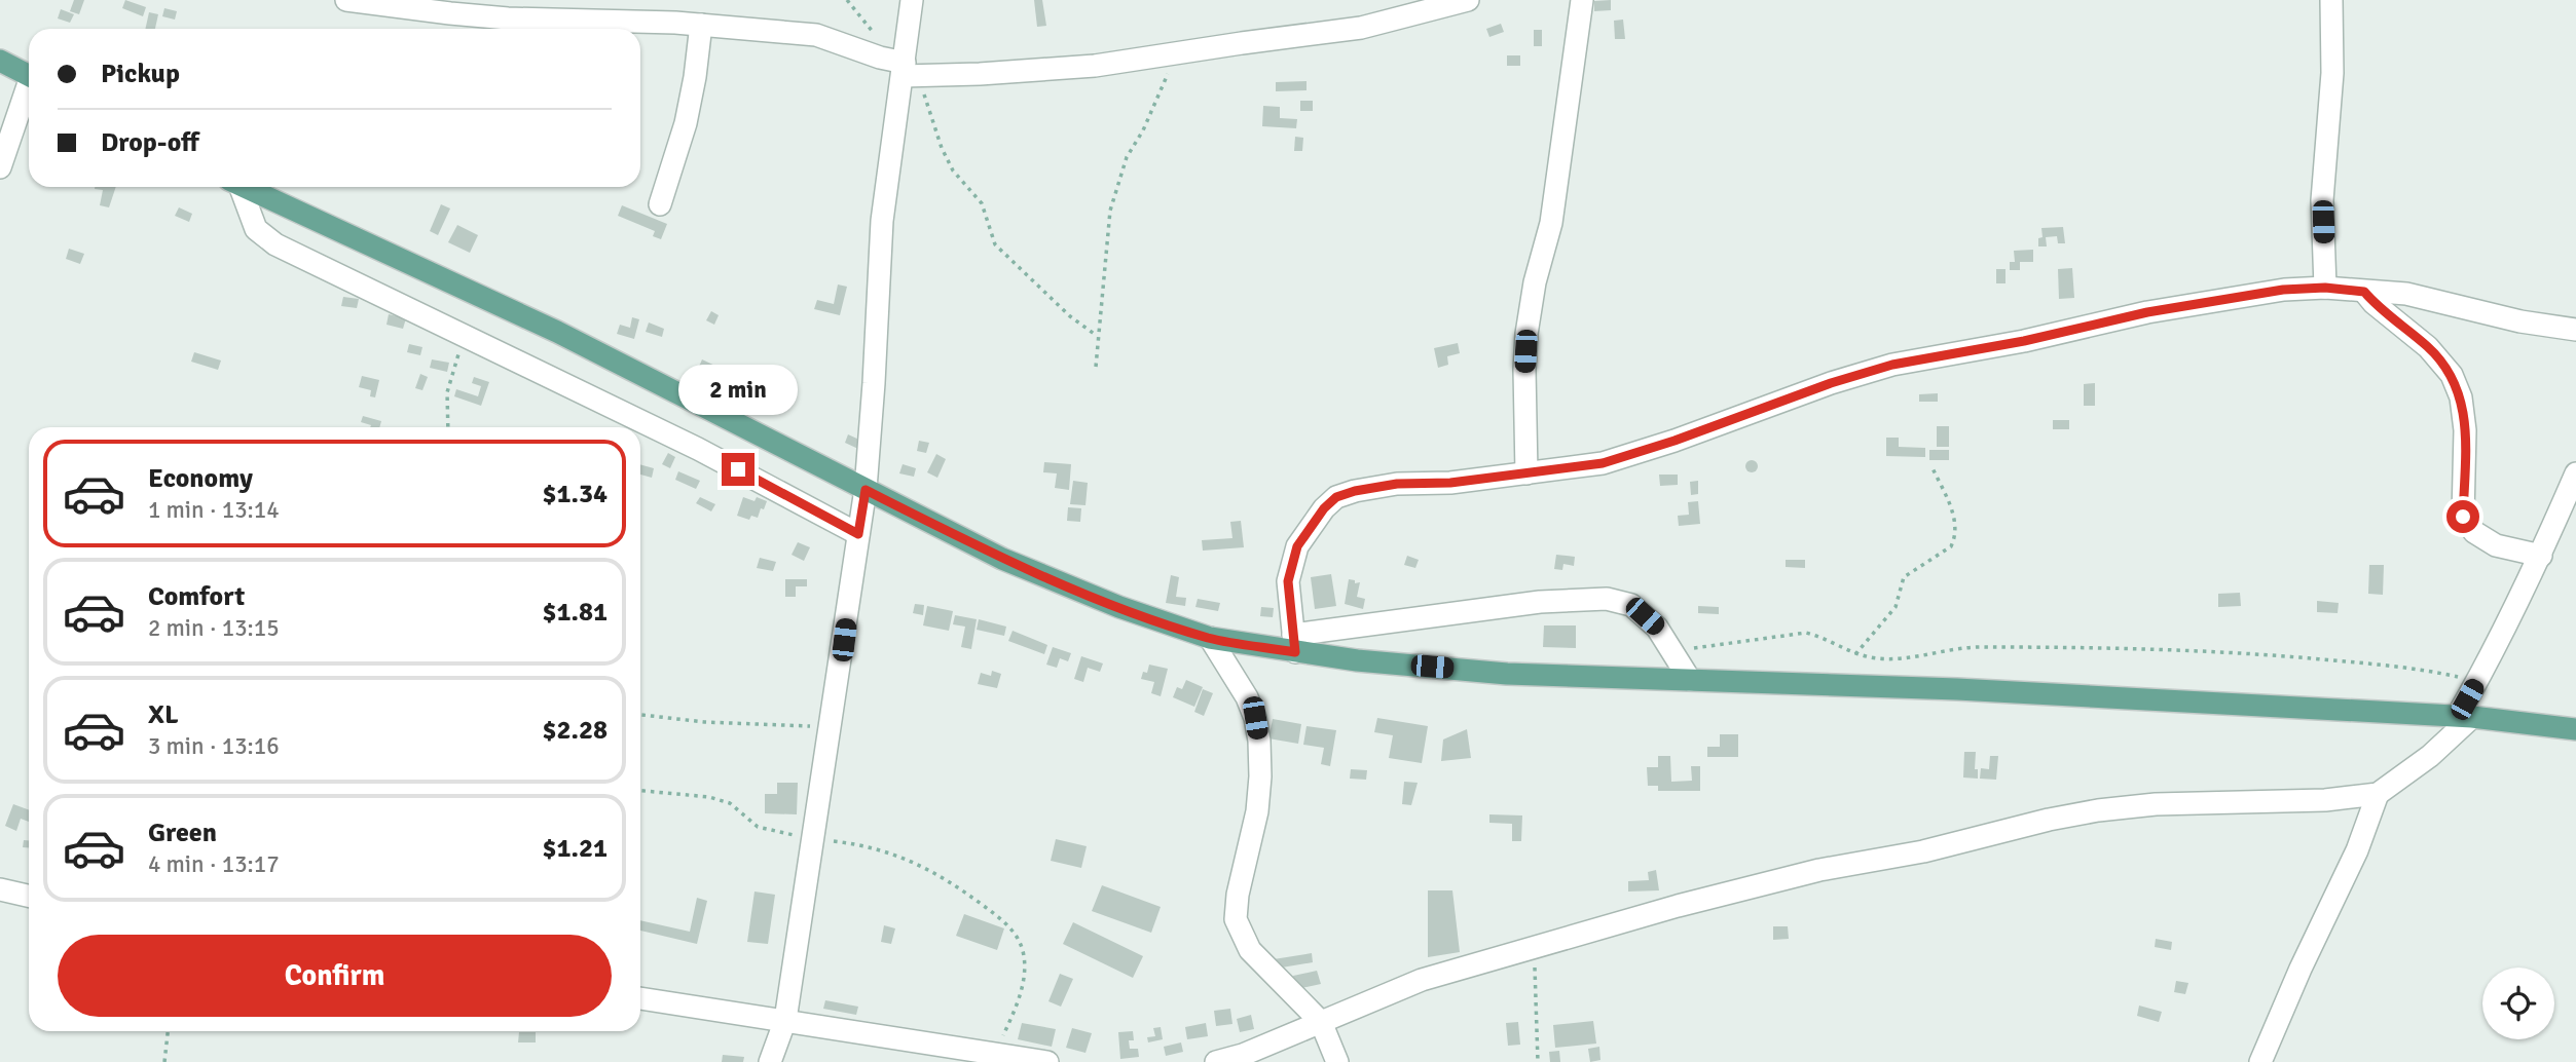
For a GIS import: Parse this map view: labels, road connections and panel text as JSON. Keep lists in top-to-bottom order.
{
  "page": {
    "banner": ["Pickup", "Drop-off"],
    "bubble": "2 min",
    "list": [
      {
        "name": "Economy",
        "note": "1 min · 13:14",
        "value": "$1.34"
      },
      {
        "name": "Comfort",
        "note": "2 min · 13:15",
        "value": "$1.81"
      },
      {
        "name": "XL",
        "note": "3 min · 13:16",
        "value": "$2.28"
      },
      {
        "name": "Green",
        "note": "4 min · 13:17",
        "value": "$1.21"
      }
    ],
    "buttons": "Confirm"
  }
}
